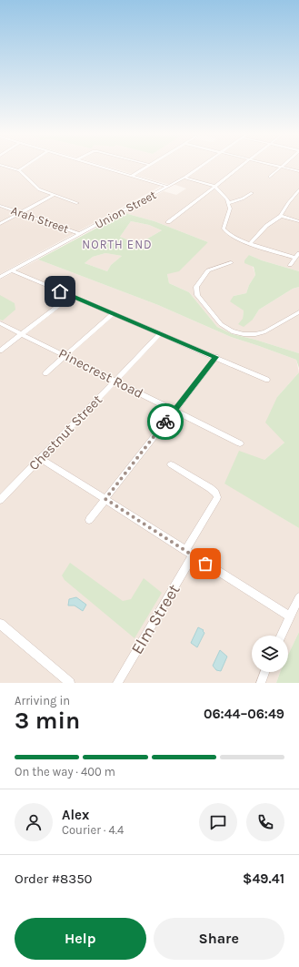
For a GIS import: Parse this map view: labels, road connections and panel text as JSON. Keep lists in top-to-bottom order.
{
  "streets": {
    "street": [
      "Union Street",
      "Arah Street",
      "Pinecrest Road",
      "Chestnut Street",
      "Elm Street"
    ]
  },
  "crossings": [
    ["Union Street", "Arah Street"],
    ["Pinecrest Road", "Chestnut Street"]
  ],
  "districts": ["NORTH END"],
  "page": {
    "heading": ["3 min", "Arriving in", "06:44–06:49"],
    "panel": [
      "Alex",
      "Courier · 4.4",
      "Order #8350",
      "$49.41"
    ],
    "bar": "On the way · 400 m",
    "buttons": ["Help", "Share"]
  }
}
